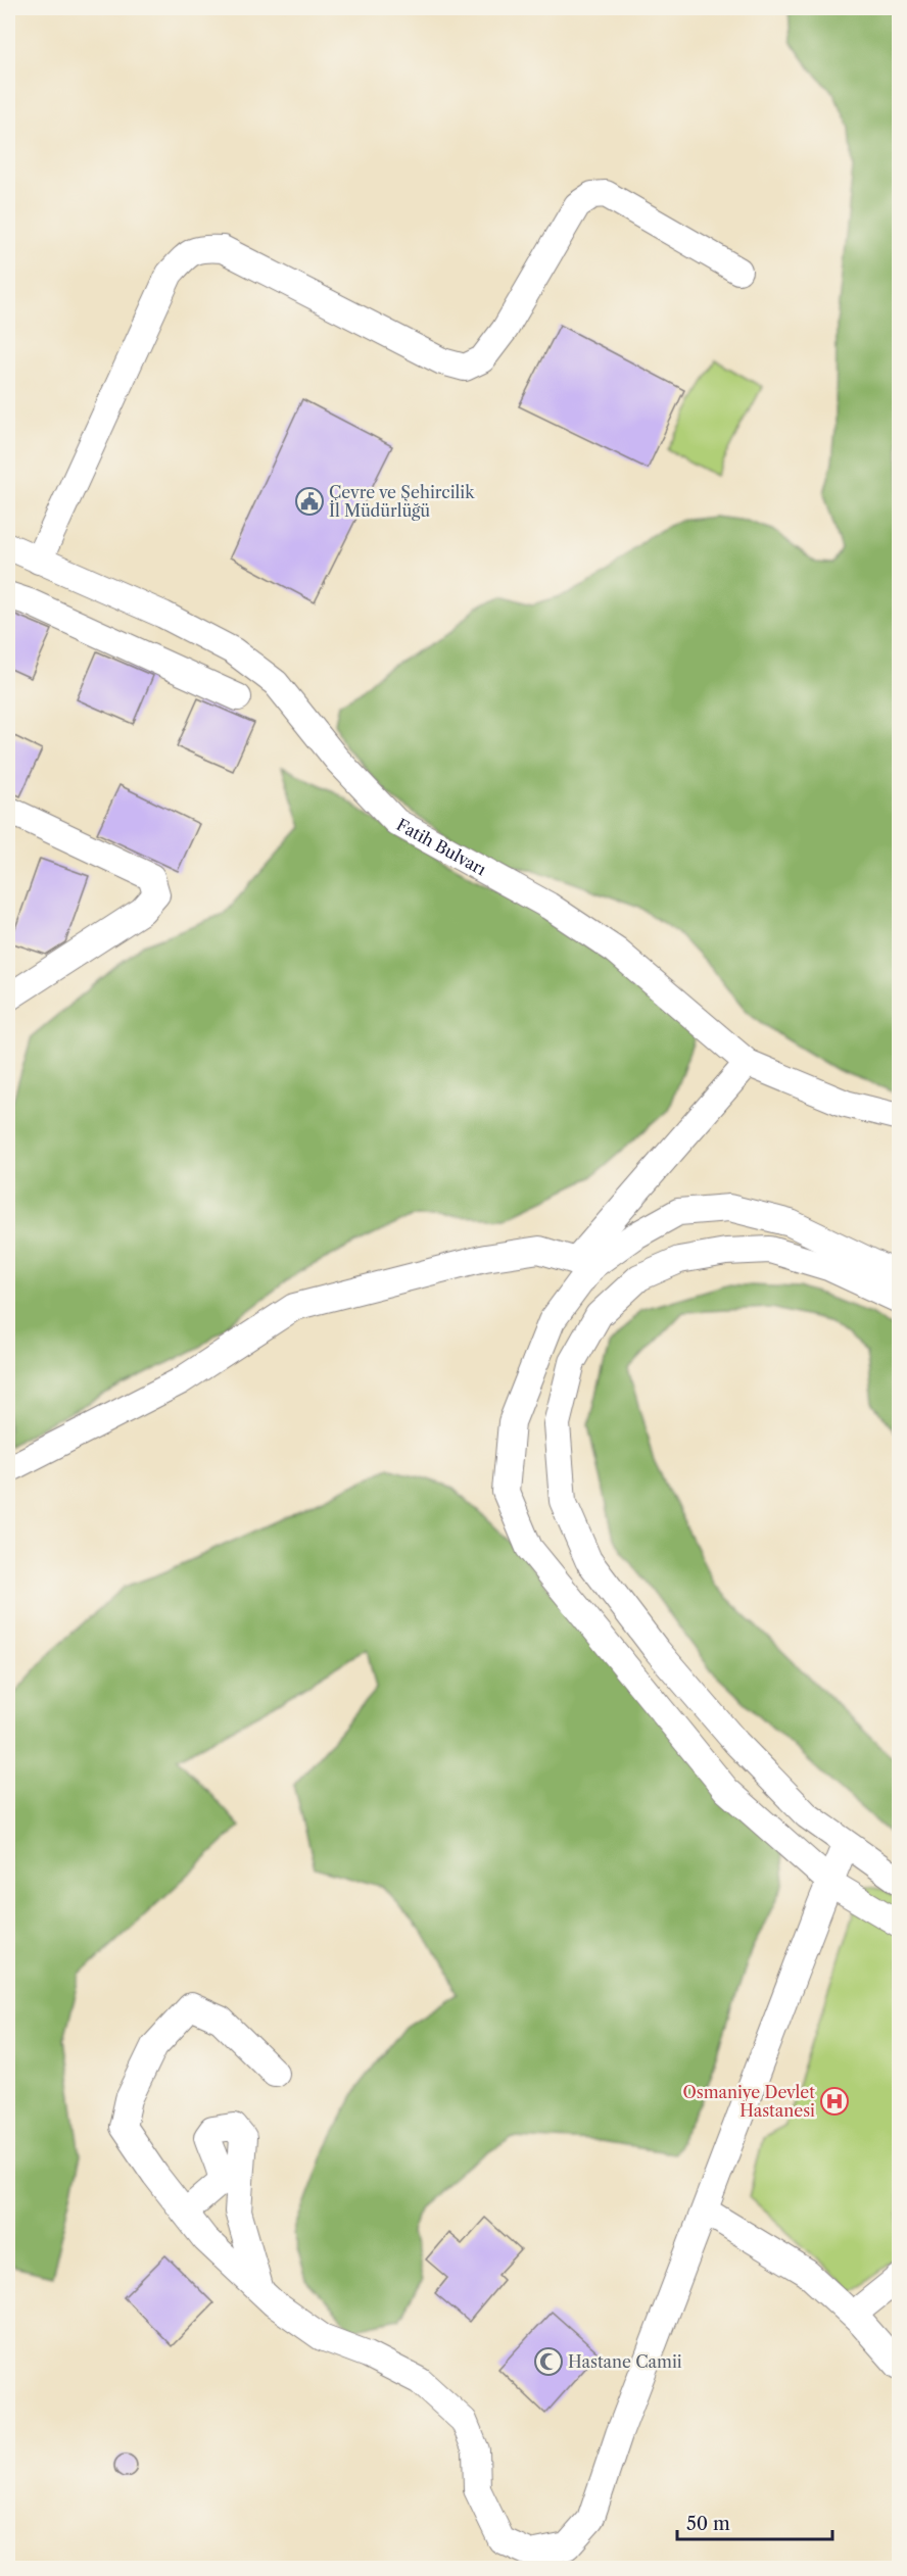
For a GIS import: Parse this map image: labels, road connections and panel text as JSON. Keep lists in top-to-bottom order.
{
  "streets": {
    "street": ["Fatih Bulvarı"]
  },
  "places": {
    "public building": ["Çevre ve Şehircilik İl Müdürlüğü"],
    "hospital": ["Osmaniye Devlet Hastanesi"],
    "mosque": ["Hastane Camii"]
  },
  "scale_bar": "50 m"
}
